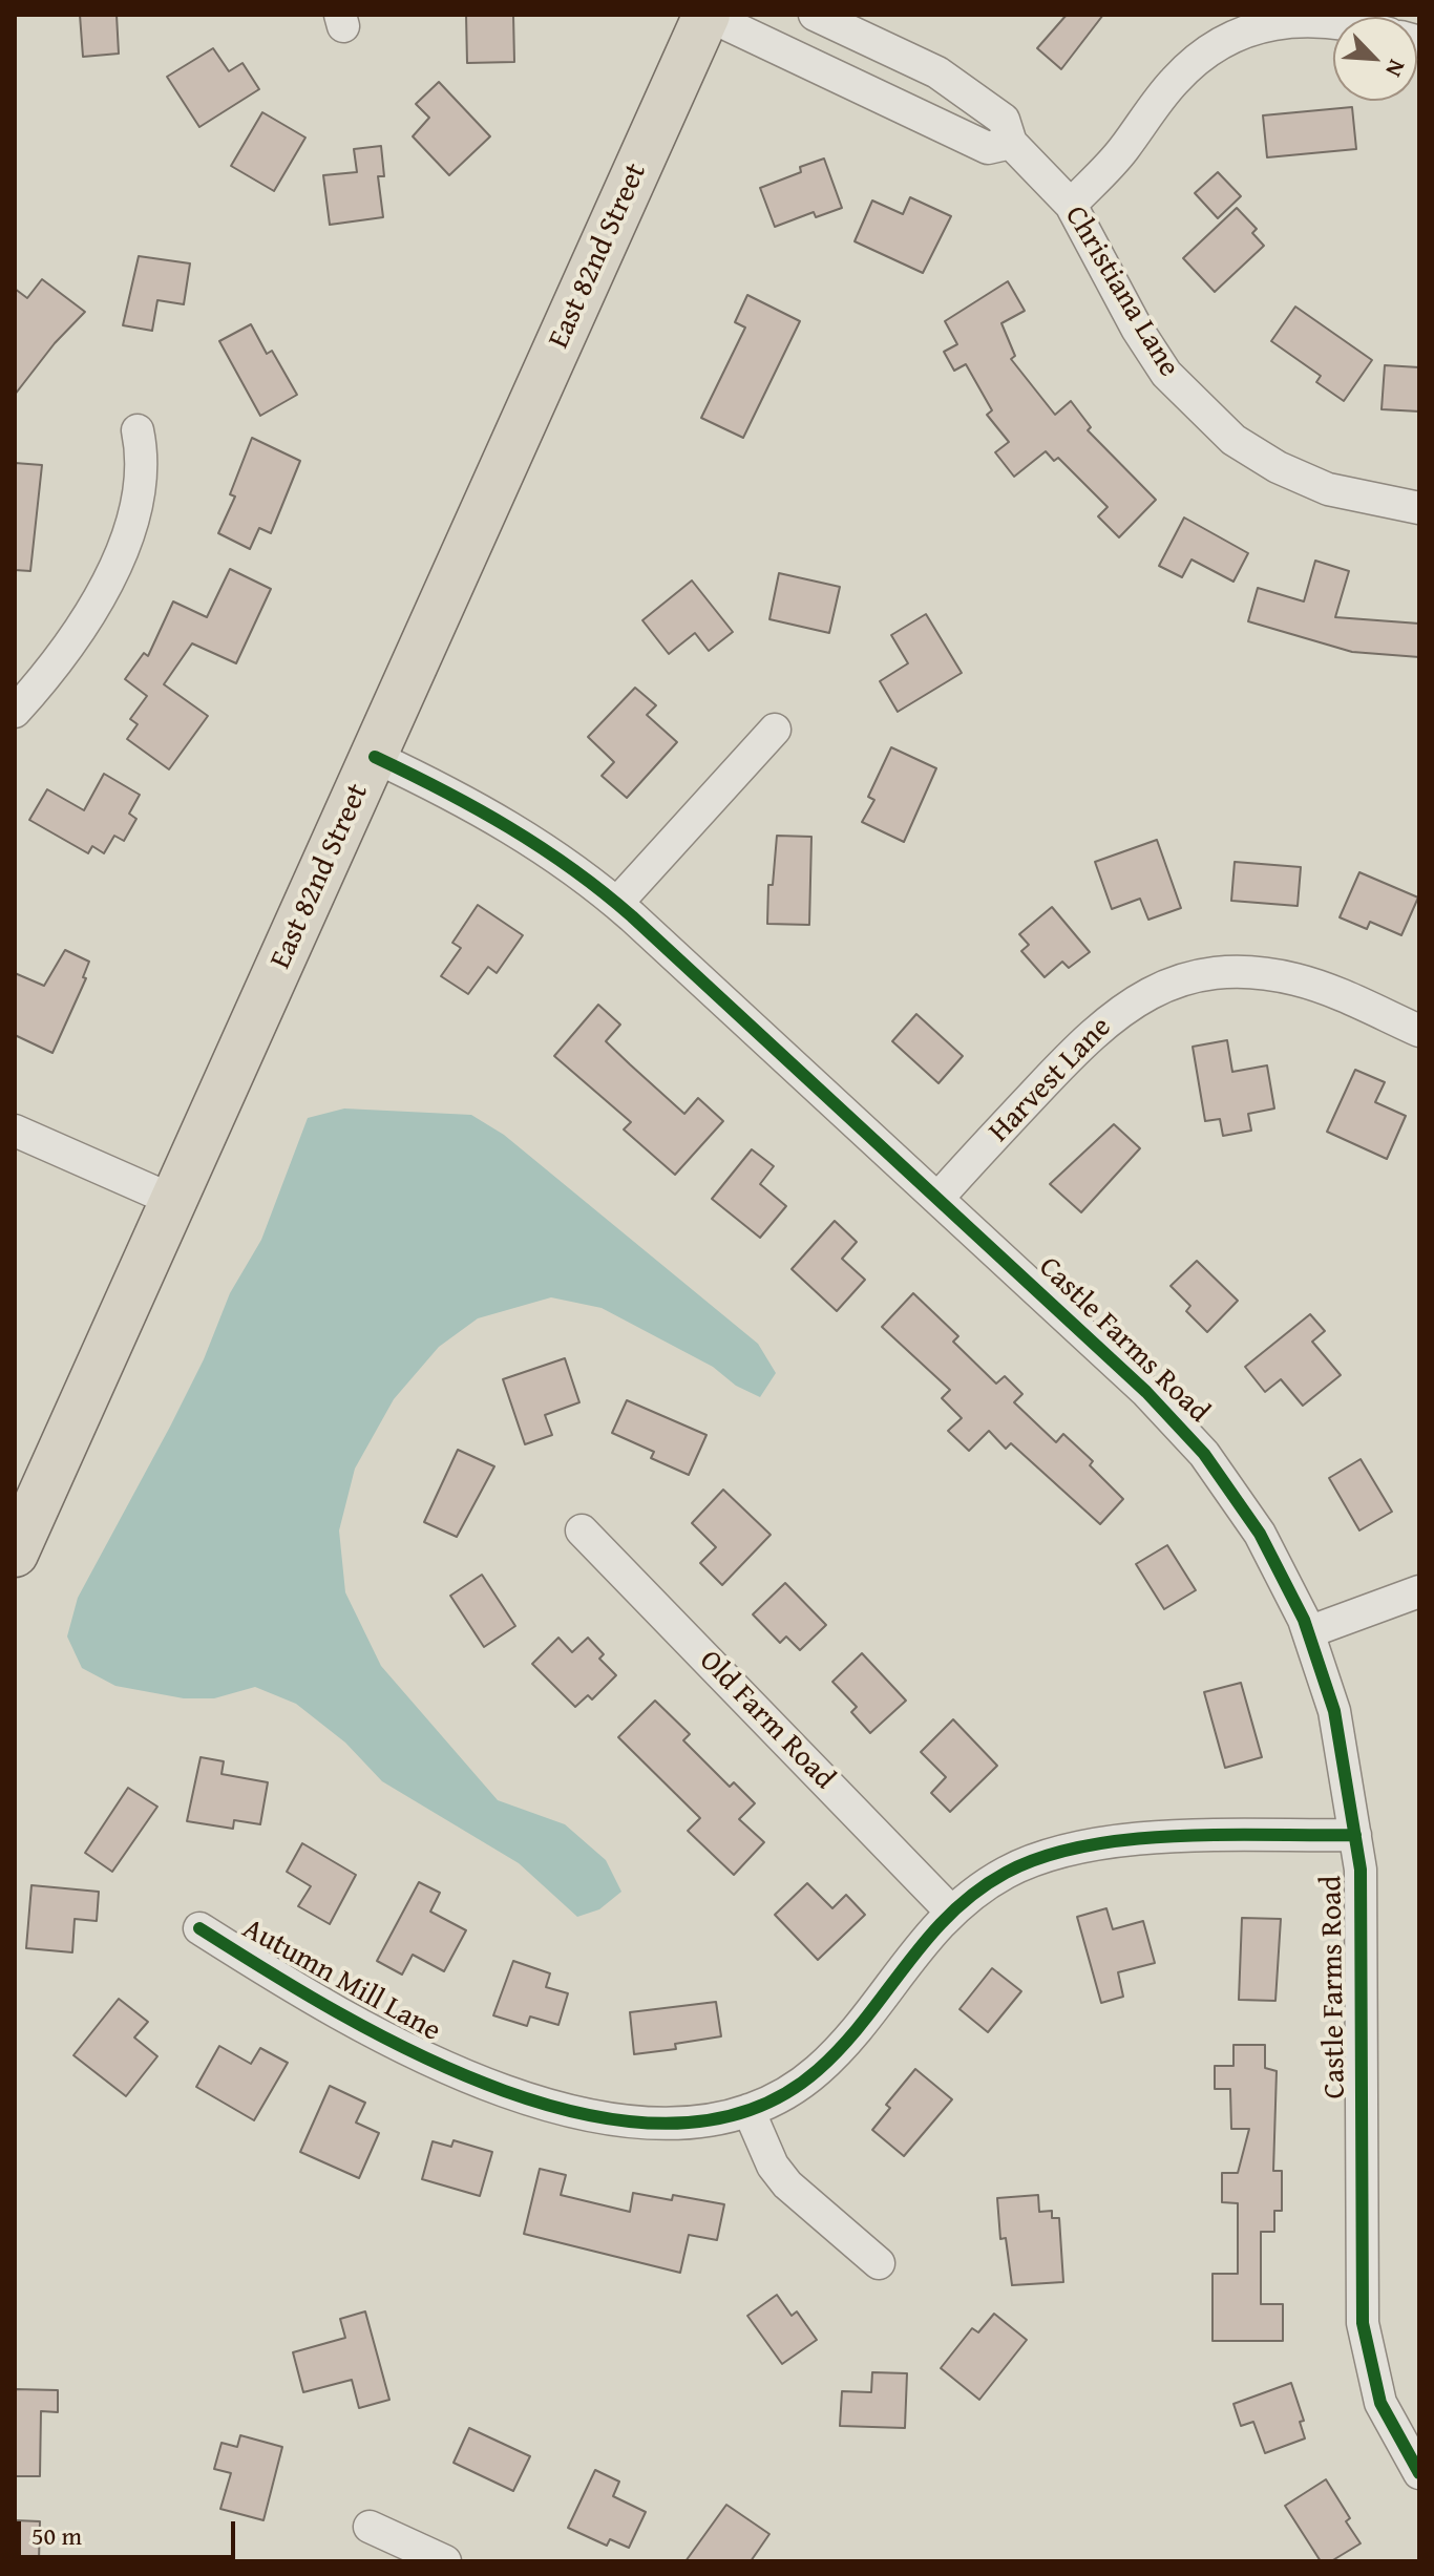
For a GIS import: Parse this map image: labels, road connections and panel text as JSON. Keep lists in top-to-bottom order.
{
  "streets": {
    "main road": ["East 82nd Street"],
    "street": [
      "Christiana Lane",
      "Harvest Lane",
      "Castle Farms Road",
      "Old Farm Road",
      "Autumn Mill Lane"
    ]
  },
  "crossings": [
    ["East 82nd Street", "Castle Farms Road"],
    ["Harvest Lane", "Castle Farms Road"],
    ["Castle Farms Road", "Autumn Mill Lane"],
    ["Old Farm Road", "Autumn Mill Lane"]
  ],
  "scale_bar": "50 m",
  "north": "bottom right"
}
